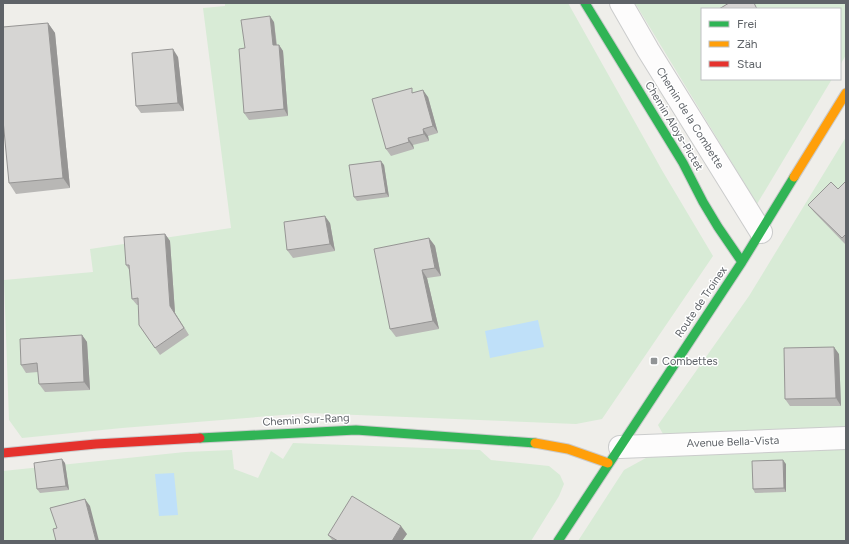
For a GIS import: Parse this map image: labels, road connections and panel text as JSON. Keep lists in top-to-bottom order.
{
  "streets": {
    "street": [
      "Chemin de la Combette",
      "Chemin Aloys-Pictet",
      "Route de Troinex",
      "Chemin Sur-Rang",
      "Avenue Bella-Vista"
    ]
  },
  "crossings": [
    ["Chemin de la Combette", "Route de Troinex"],
    ["Chemin Aloys-Pictet", "Route de Troinex"],
    ["Route de Troinex", "Chemin Sur-Rang"],
    ["Route de Troinex", "Avenue Bella-Vista"],
    ["Chemin Sur-Rang", "Avenue Bella-Vista"]
  ],
  "places": {
    "transit": ["Combettes"]
  },
  "legend": ["Frei", "Zäh", "Stau"]
}
